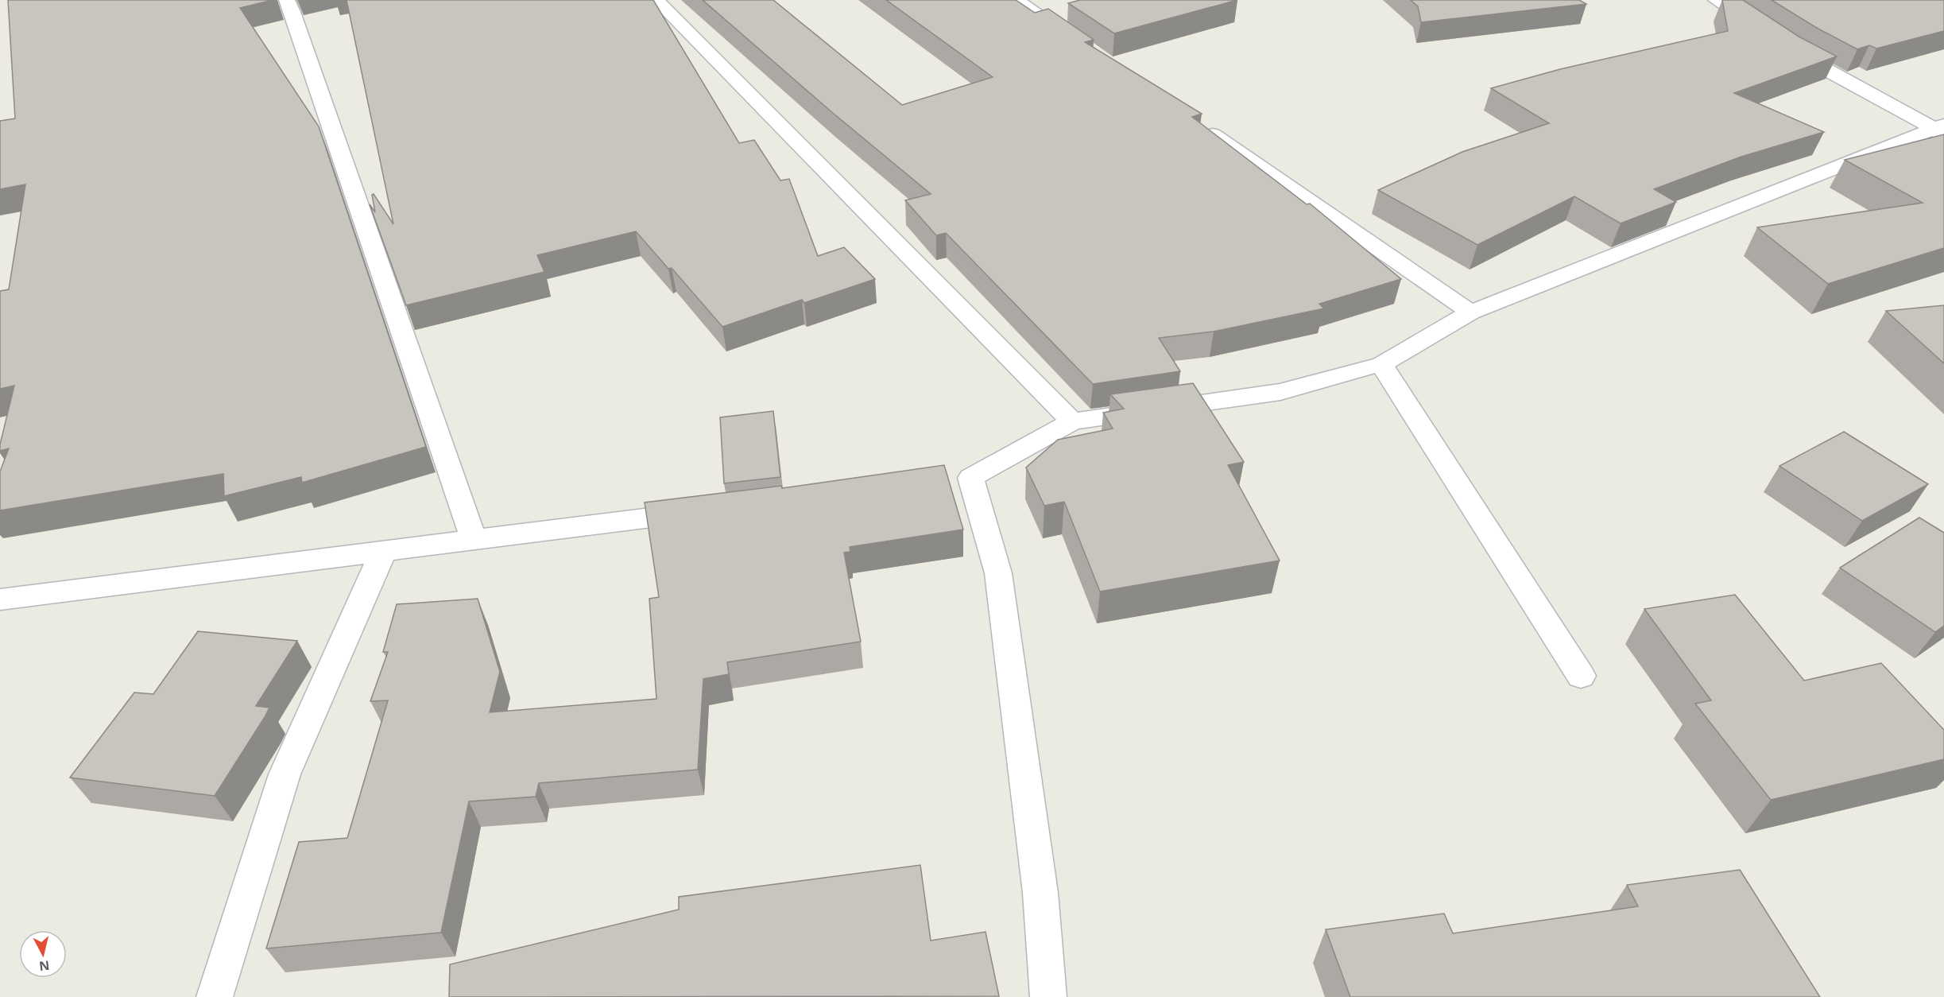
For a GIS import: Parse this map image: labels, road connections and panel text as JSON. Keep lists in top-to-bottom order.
{
  "north": "bottom"
}
